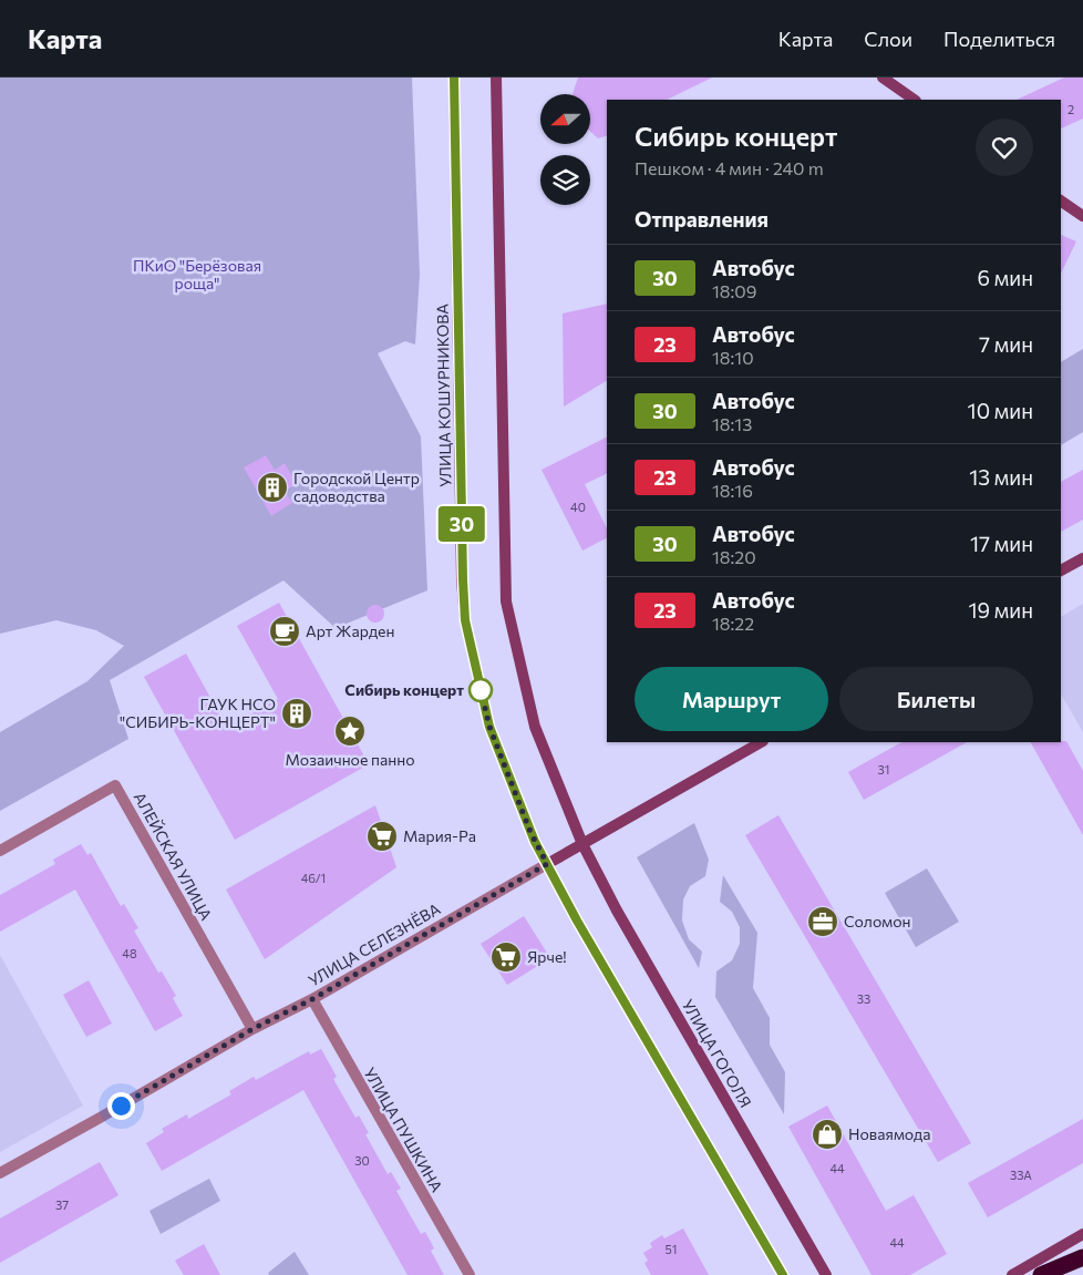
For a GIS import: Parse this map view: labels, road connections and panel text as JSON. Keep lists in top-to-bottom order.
{
  "streets": {
    "main road": ["УЛИЦА КОШУРНИКОВА", "УЛИЦА СЕЛЕЗНЁВА", "УЛИЦА ГОГОЛЯ"],
    "street": ["АЛЕЙСКАЯ УЛИЦА", "УЛИЦА ПУШКИНА"]
  },
  "crossings": [
    ["УЛИЦА КОШУРНИКОВА", "УЛИЦА СЕЛЕЗНЁВА"],
    ["АЛЕЙСКАЯ УЛИЦА", "УЛИЦА СЕЛЕЗНЁВА"],
    ["УЛИЦА СЕЛЕЗНЁВА", "УЛИЦА ГОГОЛЯ"],
    ["УЛИЦА СЕЛЕЗНЁВА", "УЛИЦА ПУШКИНА"]
  ],
  "parks": ["ПКиО \"Берёзовая роща\""],
  "places": {
    "building": ["Городской Центр садоводства", "ГАУК НСО \"СИБИРЬ-КОНЦЕРТ\""],
    "cafe": ["Арт Жарден"],
    "other": ["Сибирь концерт"],
    "place": ["Мозаичное панно"],
    "supermarket": ["Мария-Ра", "Ярче!"],
    "office": ["Соломон"],
    "shop": ["Новаямода"]
  },
  "lines": ["bus line 30"],
  "house_numbers": [
    "2",
    "40",
    "31",
    "46/1",
    "48",
    "33",
    "30",
    "44",
    "33А",
    "37",
    "44",
    "51"
  ],
  "north": "left",
  "page": {
    "header": "Карта",
    "nav": ["Карта", "Слои", "Поделиться"],
    "on_map": "30",
    "heading": [
      ["Сибирь концерт", "Пешком · 4 мин · 240 m"],
      "Отправления"
    ],
    "list": [
      {
        "mark": "30",
        "name": "Автобус",
        "note": "18:09",
        "value": "6 мин"
      },
      {
        "mark": "23",
        "name": "Автобус",
        "note": "18:10",
        "value": "7 мин"
      },
      {
        "mark": "30",
        "name": "Автобус",
        "note": "18:13",
        "value": "10 мин"
      },
      {
        "mark": "23",
        "name": "Автобус",
        "note": "18:16",
        "value": "13 мин"
      },
      {
        "mark": "30",
        "name": "Автобус",
        "note": "18:20",
        "value": "17 мин"
      },
      {
        "mark": "23",
        "name": "Автобус",
        "note": "18:22",
        "value": "19 мин"
      }
    ],
    "buttons": ["Маршрут", "Билеты"]
  }
}
